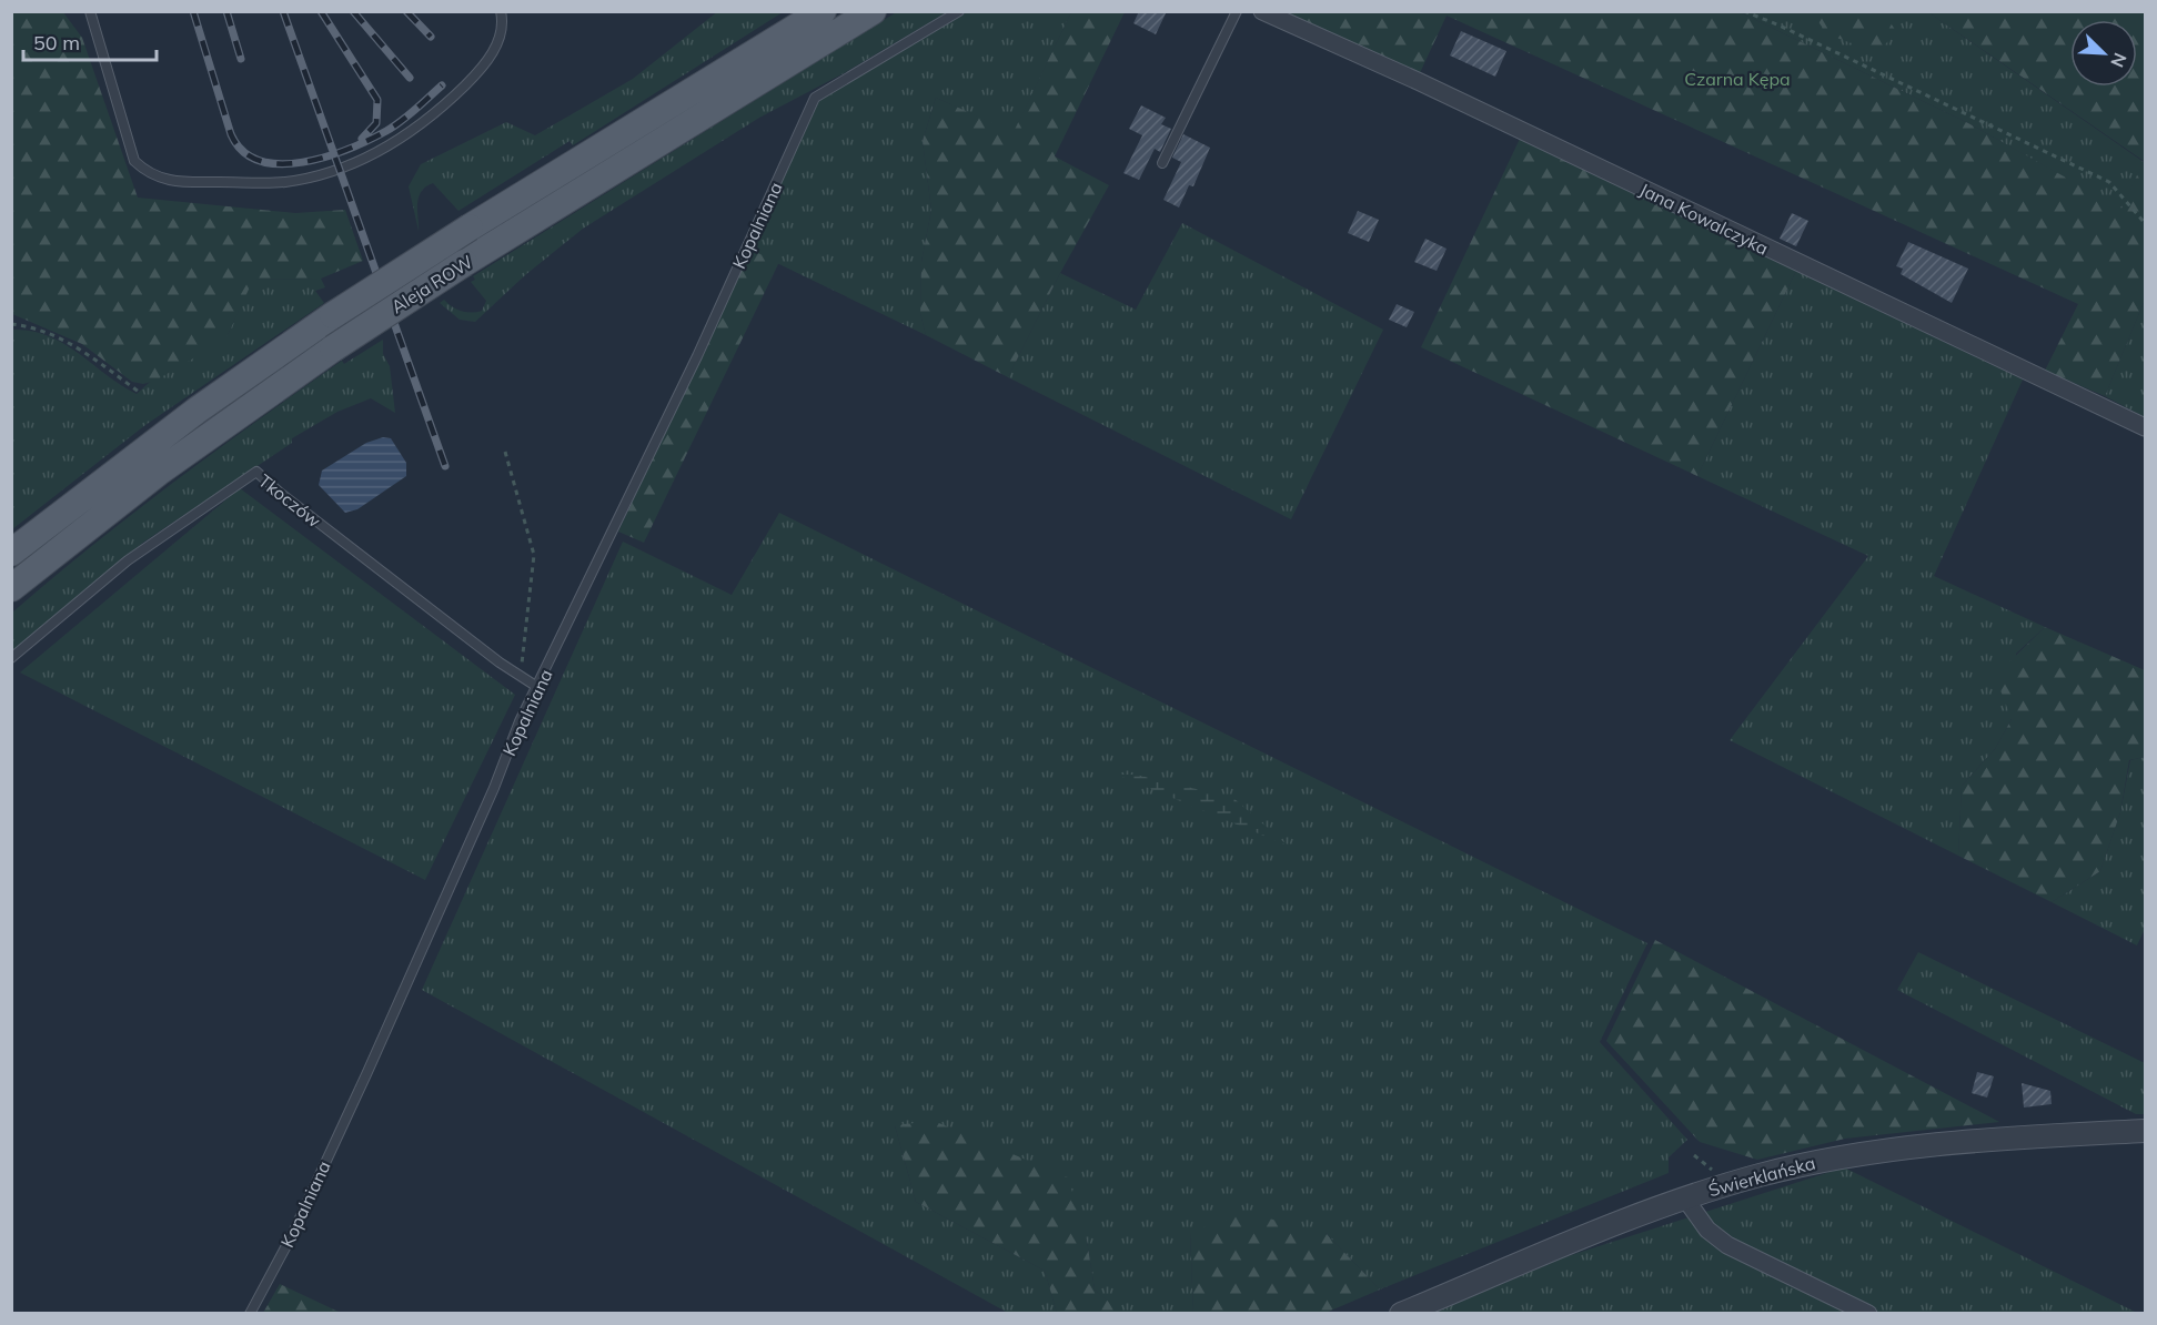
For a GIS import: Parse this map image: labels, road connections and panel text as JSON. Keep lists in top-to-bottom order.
{
  "streets": {
    "main road": ["Aleja ROW"],
    "street": ["Jana Kowalczyka", "Świerklańska"],
    "lane": ["Kopalniana", "Tkoczów"]
  },
  "crossings": [
    ["Kopalniana", "Tkoczów"]
  ],
  "parks": ["Czarna Kępa"],
  "scale_bar": "50 m",
  "north": "bottom right"
}
